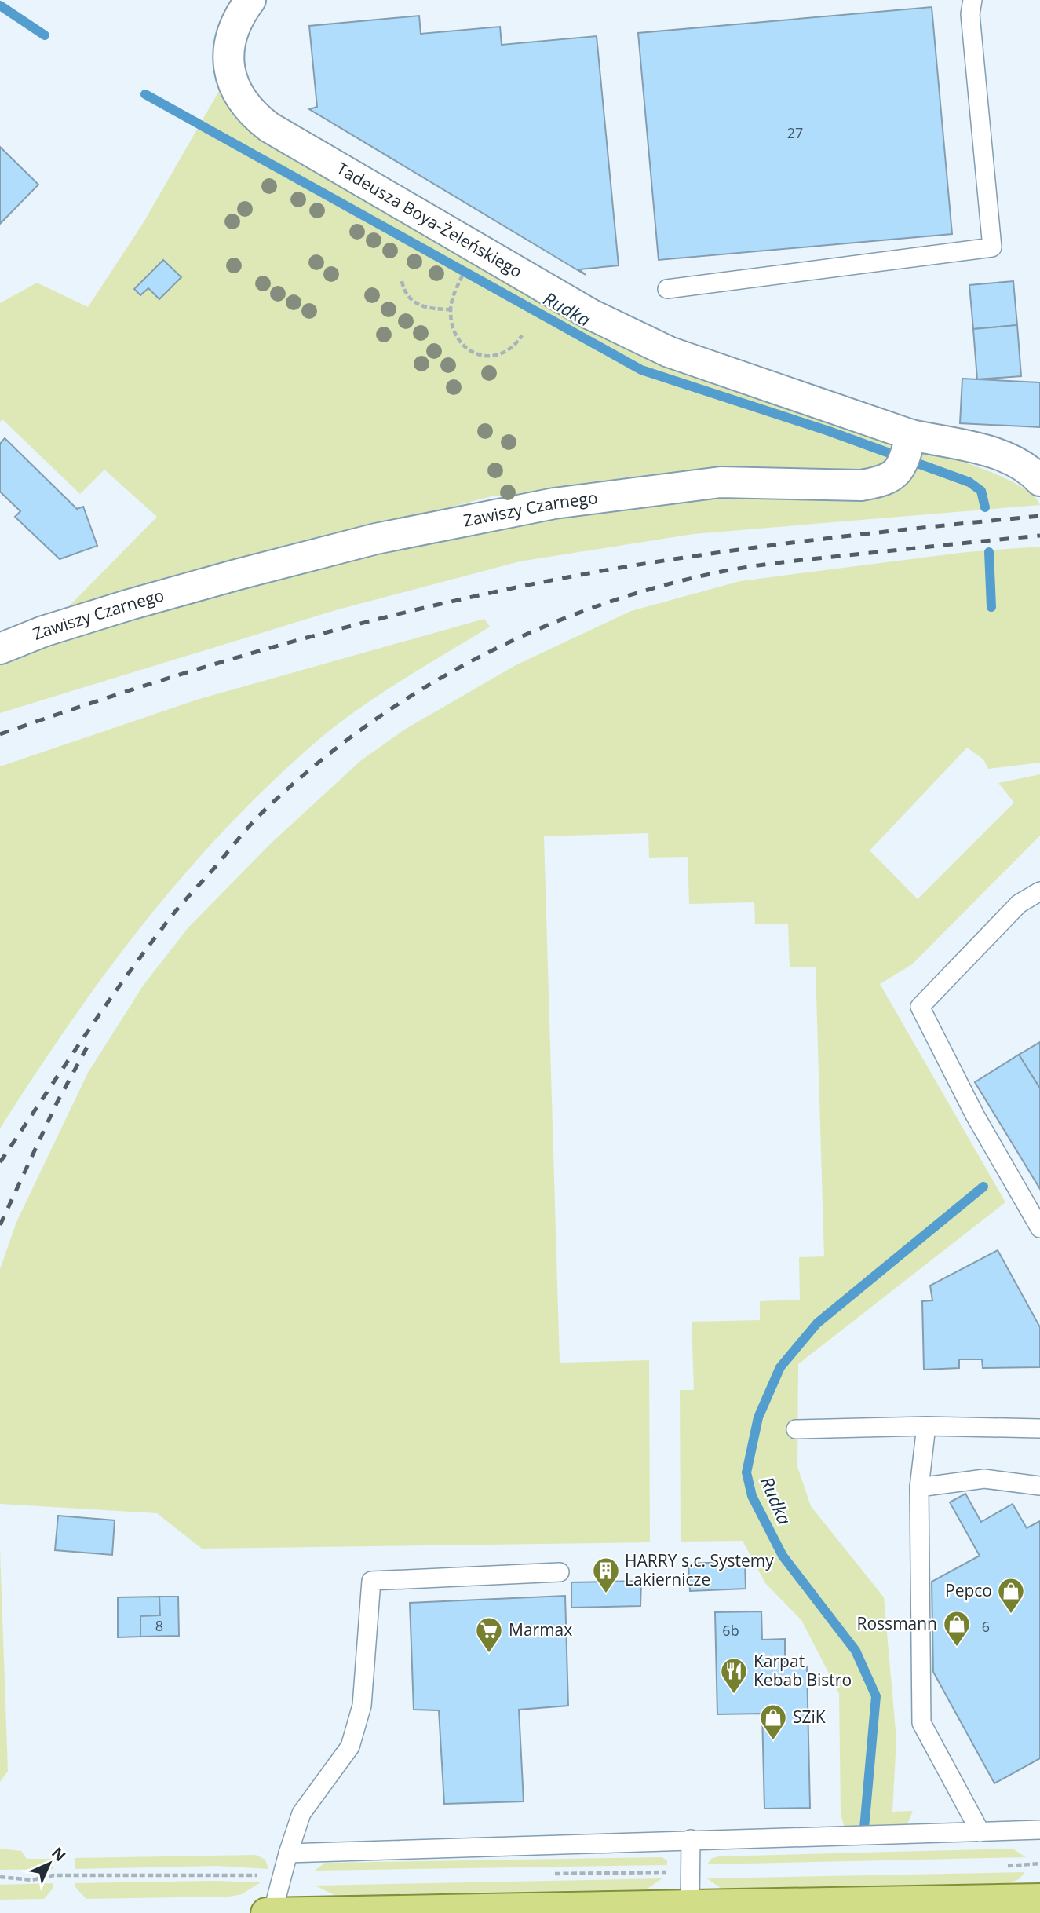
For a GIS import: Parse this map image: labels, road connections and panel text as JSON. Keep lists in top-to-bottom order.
{
  "streets": {
    "street": ["Tadeusza Boya-Żeleńskiego", "Zawiszy Czarnego"]
  },
  "crossings": [
    ["Tadeusza Boya-Żeleńskiego", "Zawiszy Czarnego"]
  ],
  "water": ["Rudka"],
  "places": {
    "building": ["HARRY s.c. Systemy Lakiernicze"],
    "shop": ["Pepco", "Rossmann", "SZiK"],
    "supermarket": ["Marmax"],
    "restaurant": ["Karpat Kebab Bistro"]
  },
  "house_numbers": [
    "27",
    "8",
    "6",
    "6b"
  ],
  "north": "top right"
}
